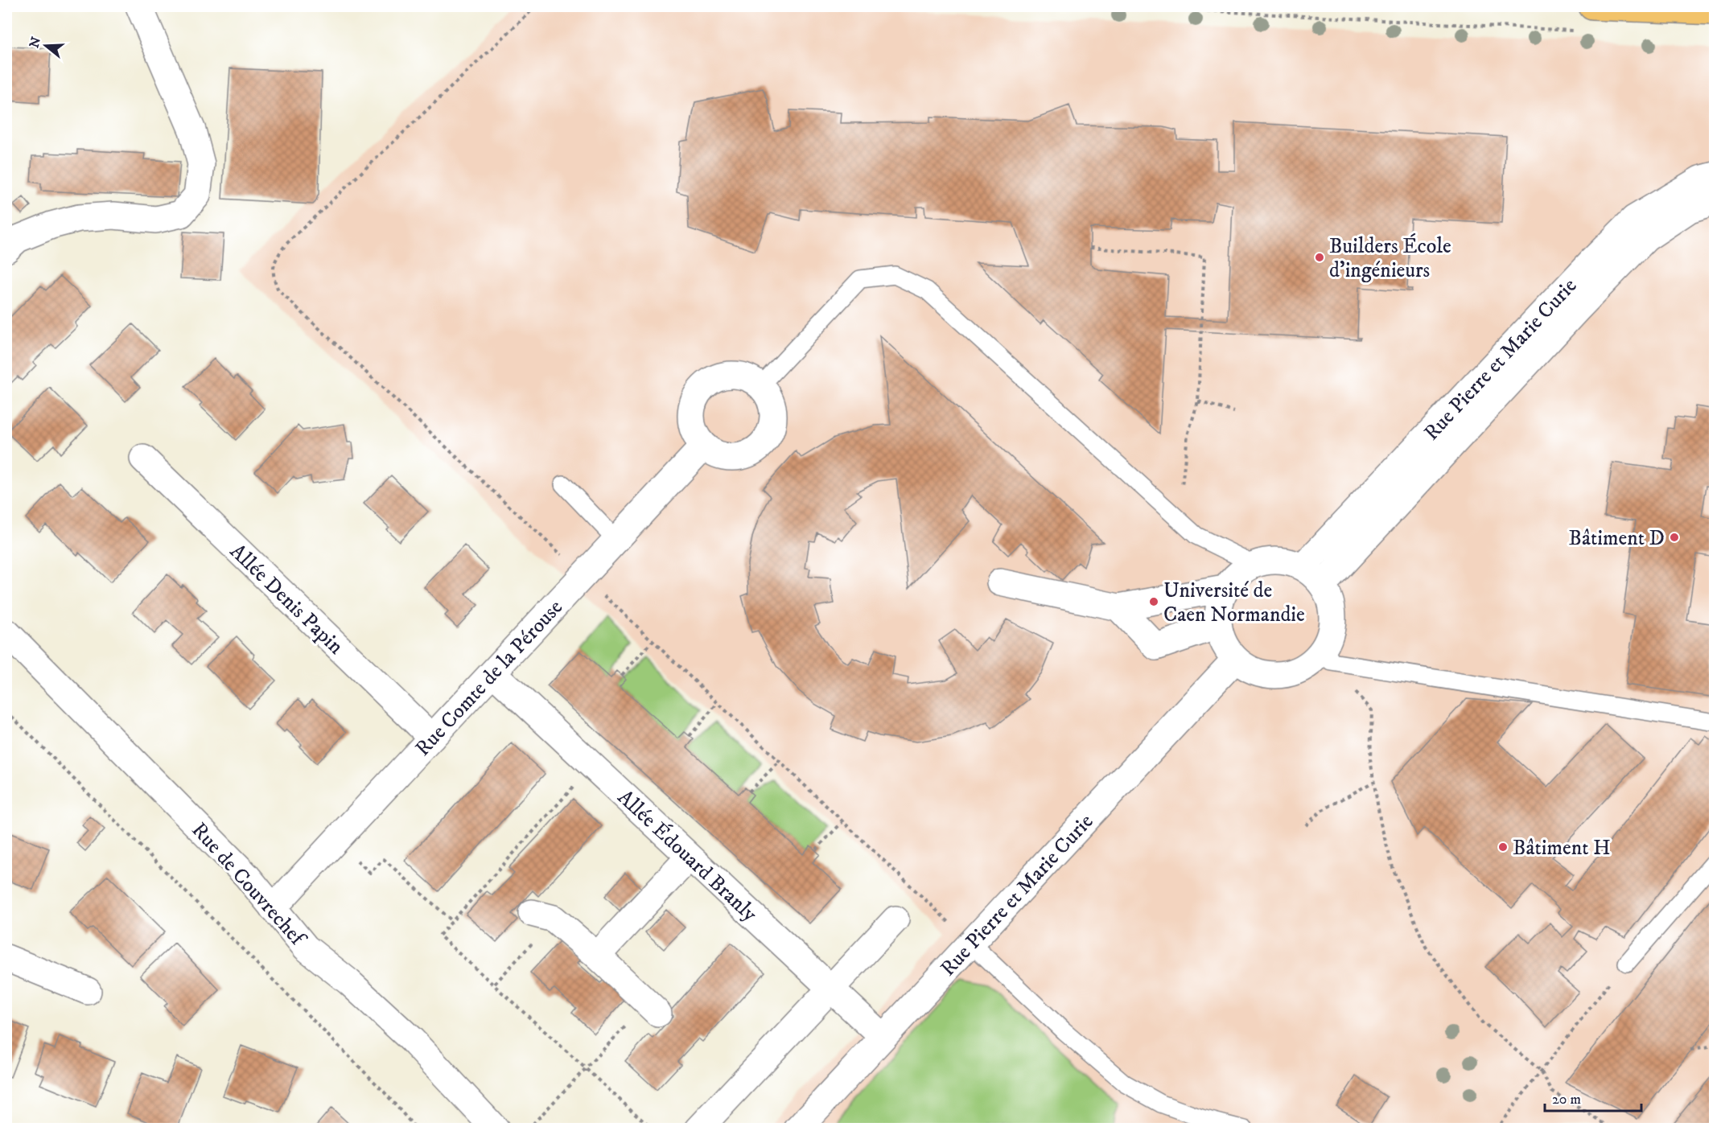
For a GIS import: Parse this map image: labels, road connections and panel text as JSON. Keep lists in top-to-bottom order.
{
  "streets": {
    "street": [
      "Rue Pierre et Marie Curie",
      "Allée Denis Papin",
      "Rue Comte de la Pérouse",
      "Allée Édouard Branly",
      "Rue de Couvrechef"
    ]
  },
  "crossings": [
    ["Rue Pierre et Marie Curie", "Allée Édouard Branly"],
    ["Allée Denis Papin", "Rue Comte de la Pérouse"],
    ["Rue Comte de la Pérouse", "Allée Édouard Branly"],
    ["Rue Comte de la Pérouse", "Rue de Couvrechef"]
  ],
  "places": [
    "Builders École d'ingénieurs",
    "Bâtiment D",
    "Université de Caen Normandie",
    "Bâtiment H"
  ],
  "scale_bar": "20 m",
  "north": "left"
}
